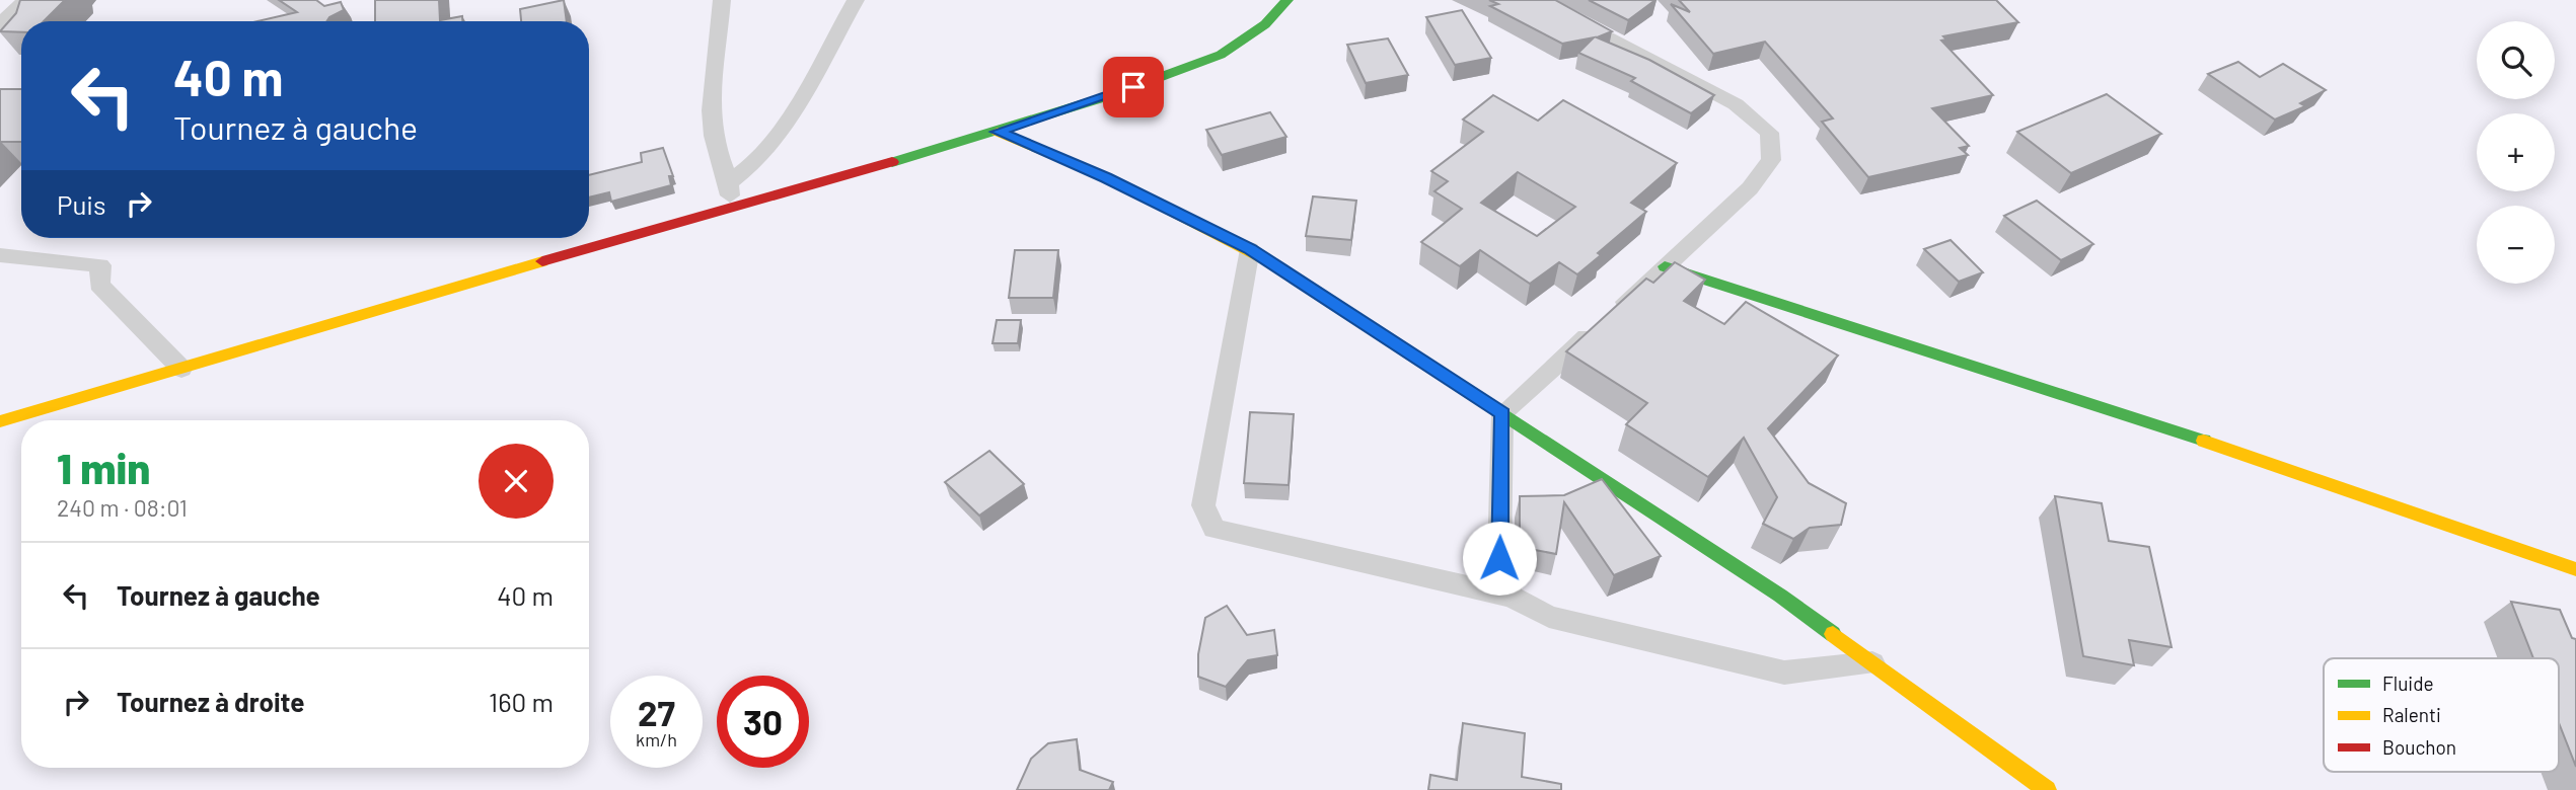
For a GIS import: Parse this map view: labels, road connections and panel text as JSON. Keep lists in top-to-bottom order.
{
  "legend": ["Fluide", "Ralenti", "Bouchon"],
  "page": {
    "map_buttons": ["+", "−"],
    "turn": ["40 m", "Tournez à gauche"],
    "then": "Puis",
    "heading": ["1 min", "240 m · 08:01"],
    "list": [
      {
        "name": "Tournez à gauche",
        "value": "40 m"
      },
      {
        "name": "Tournez à droite",
        "value": "160 m"
      }
    ],
    "speed": "27 km/h",
    "limit": "30"
  }
}
